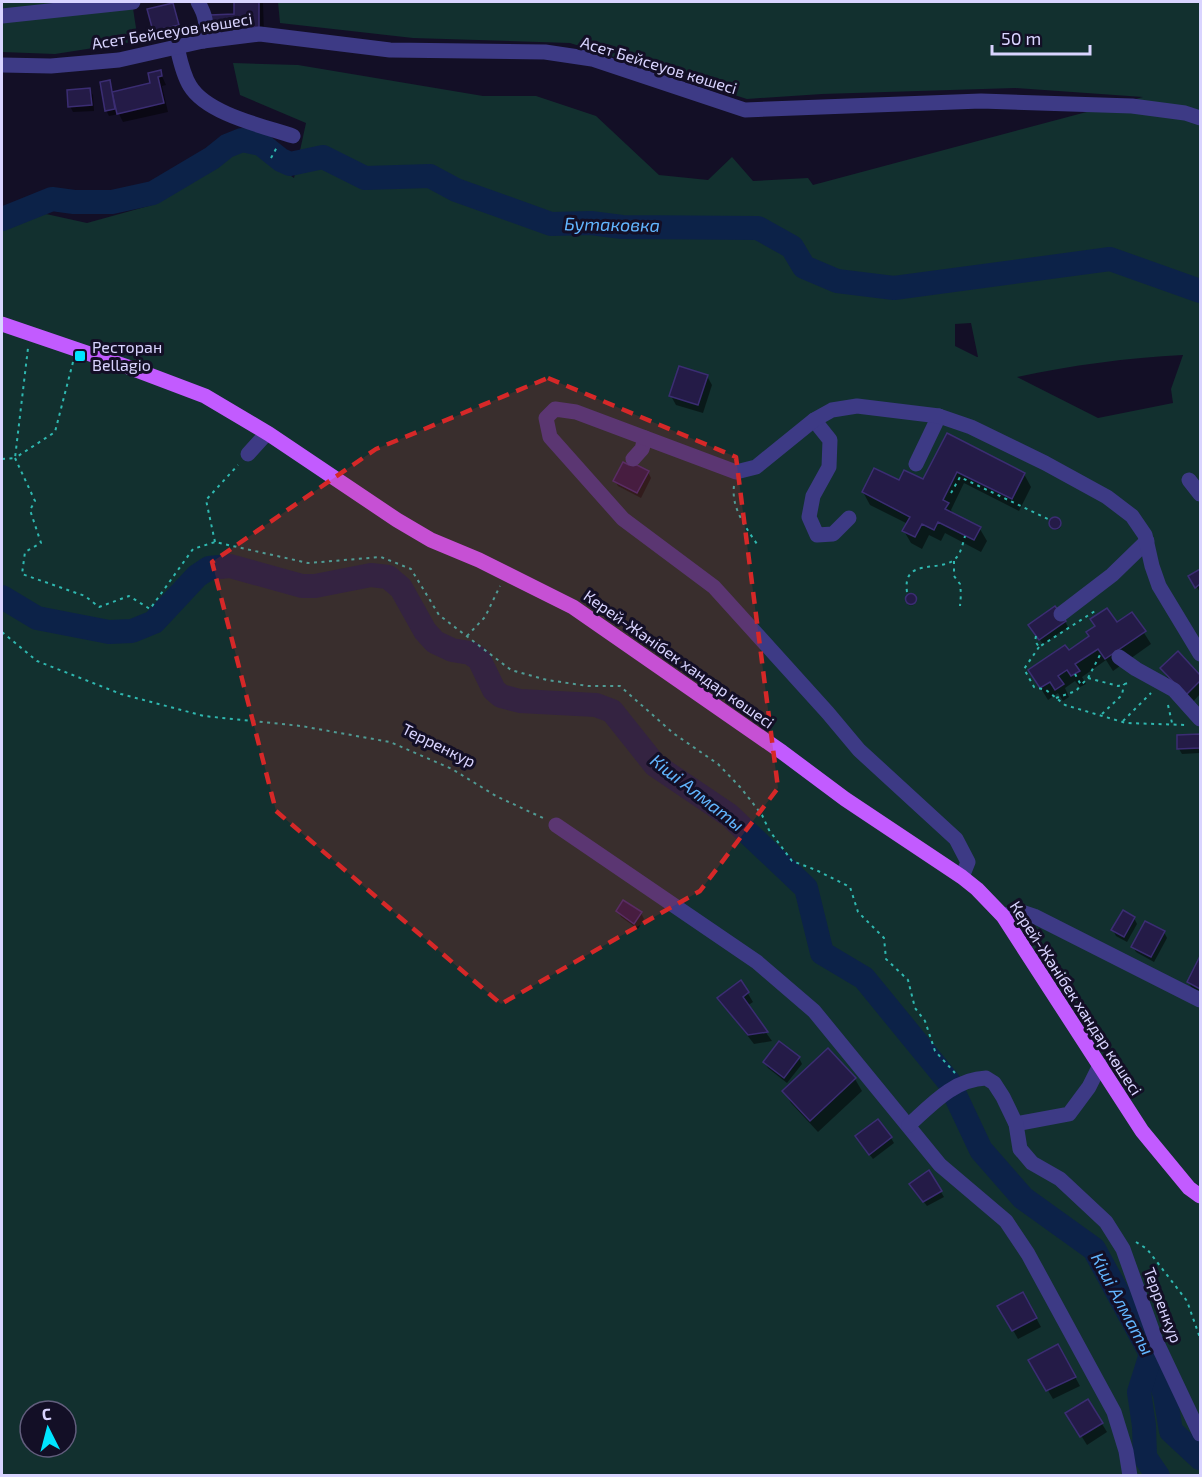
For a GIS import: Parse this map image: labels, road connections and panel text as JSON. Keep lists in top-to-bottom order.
{
  "streets": {
    "main road": ["Керей-Жәнібек хандар көшесі"],
    "street": ["Асет Бейсеуов көшесі", "Терренкур"]
  },
  "water": ["Бутаковка", "Кіші Алматы"],
  "places": {
    "transit": ["Ресторан Bellagio"]
  },
  "scale_bar": "50 m",
  "north": "top"
}
